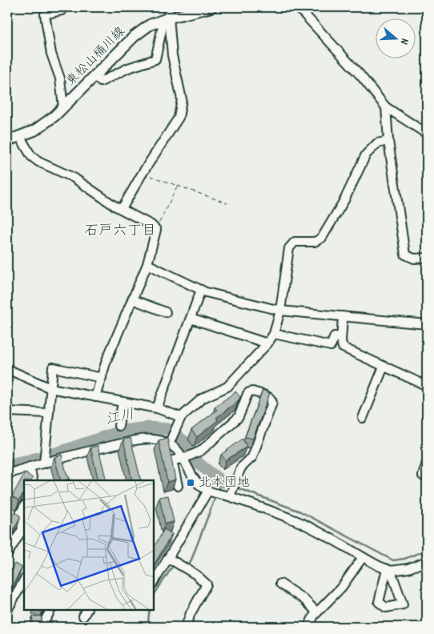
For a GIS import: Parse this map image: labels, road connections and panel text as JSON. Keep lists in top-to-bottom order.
{
  "streets": {
    "main road": ["東松山桶川線"]
  },
  "districts": ["石戸六丁目"],
  "water": ["江川"],
  "places": {
    "transit": ["北本団地"]
  },
  "north": "right"
}
